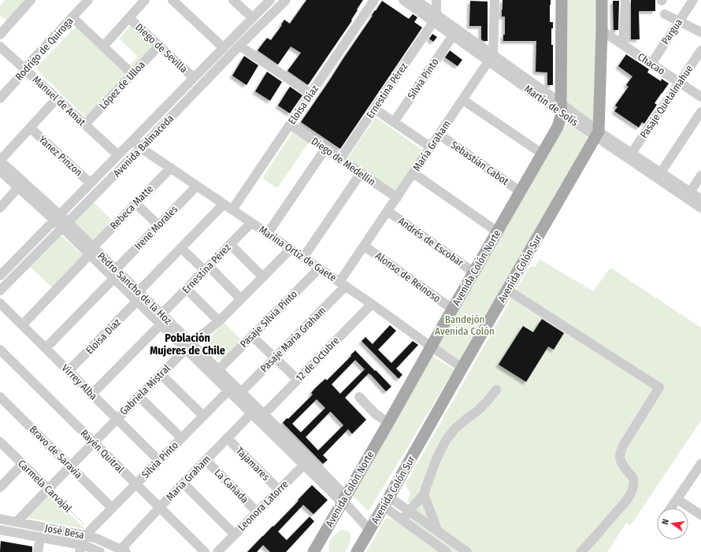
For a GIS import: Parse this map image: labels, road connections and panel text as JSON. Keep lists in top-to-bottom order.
{
  "streets": {
    "main road": ["Avenida Colón Norte", "Avenida Colón Sur"],
    "street": [
      "Pargua",
      "Diego de Sevilla",
      "Rodrigo de Quiroga",
      "Chacao",
      "Silvia Pinto",
      "López de Ulloa",
      "Ernestina Pérez",
      "Manuel de Amat",
      "Pasaje Quetalmahue",
      "Eloísa Díaz",
      "Martín de Solís",
      "Avenida Balmaceda",
      "María Graham",
      "Yanez Pinzon",
      "Diego de Medellín",
      "Sebastián Cabot",
      "Rebeca Matte",
      "Irene Morales",
      "Andrés de Escobar",
      "Marina Ortiz de Gaete",
      "Alonso de Reinoso",
      "Pedro Sancho de la Hoz",
      "Pasaje Silvia Pinto",
      "Pasaje María Graham",
      "12 de Octubre",
      "Virrey Alba",
      "Gabriela Mistral",
      "Rayén Quitral",
      "Bravo de Saravia",
      "Tajamares",
      "Carmela Carvajal",
      "La Cañada",
      "Leonora Latorre",
      "José Besa"
    ]
  },
  "crossings": [
    ["Pargua", "Chacao"],
    ["Diego de Sevilla", "López de Ulloa"],
    ["Diego de Sevilla", "Avenida Balmaceda"],
    ["Rodrigo de Quiroga", "Manuel de Amat"],
    ["Chacao", "Pasaje Quetalmahue"],
    ["Chacao", "Avenida Colón Sur"],
    ["Silvia Pinto", "Martín de Solís"],
    ["Silvia Pinto", "Pedro Sancho de la Hoz"],
    ["Silvia Pinto", "Virrey Alba"],
    ["Silvia Pinto", "Rayén Quitral"],
    ["Silvia Pinto", "Bravo de Saravia"],
    ["Silvia Pinto", "Carmela Carvajal"],
    ["Silvia Pinto", "José Besa"],
    ["López de Ulloa", "Manuel de Amat"],
    ["Ernestina Pérez", "Martín de Solís"],
    ["Ernestina Pérez", "Diego de Medellín"],
    ["Ernestina Pérez", "Marina Ortiz de Gaete"],
    ["Ernestina Pérez", "Pedro Sancho de la Hoz"],
    ["Manuel de Amat", "Avenida Balmaceda"],
    ["Pasaje Quetalmahue", "Martín de Solís"],
    ["Eloísa Díaz", "Diego de Medellín"],
    ["Eloísa Díaz", "Marina Ortiz de Gaete"],
    ["Eloísa Díaz", "Pedro Sancho de la Hoz"],
    ["Eloísa Díaz", "Virrey Alba"],
    ["Martín de Solís", "María Graham"],
    ["Martín de Solís", "Avenida Colón Norte"],
    ["Martín de Solís", "Avenida Colón Sur"],
    ["Avenida Balmaceda", "Yanez Pinzon"],
    ["Avenida Balmaceda", "Marina Ortiz de Gaete"],
    ["Avenida Balmaceda", "Pedro Sancho de la Hoz"],
    ["María Graham", "Diego de Medellín"],
    ["María Graham", "Sebastián Cabot"],
    ["María Graham", "Andrés de Escobar"],
    ["María Graham", "Marina Ortiz de Gaete"],
    ["María Graham", "Alonso de Reinoso"],
    ["María Graham", "Pedro Sancho de la Hoz"],
    ["María Graham", "Pasaje María Graham"],
    ["María Graham", "12 de Octubre"],
    ["María Graham", "Rayén Quitral"],
    ["María Graham", "Tajamares"],
    ["María Graham", "La Cañada"],
    ["María Graham", "José Besa"],
    ["Sebastián Cabot", "Avenida Colón Norte"],
    ["Rebeca Matte", "Marina Ortiz de Gaete"],
    ["Rebeca Matte", "Pedro Sancho de la Hoz"],
    ["Rebeca Matte", "Virrey Alba"],
    ["Irene Morales", "Marina Ortiz de Gaete"],
    ["Irene Morales", "Pedro Sancho de la Hoz"],
    ["Irene Morales", "Virrey Alba"],
    ["Andrés de Escobar", "Avenida Colón Norte"],
    ["Marina Ortiz de Gaete", "Avenida Colón Norte"],
    ["Marina Ortiz de Gaete", "Avenida Colón Sur"],
    ["Marina Ortiz de Gaete", "Pasaje Silvia Pinto"],
    ["Marina Ortiz de Gaete", "Pasaje María Graham"],
    ["Marina Ortiz de Gaete", "12 de Octubre"],
    ["Marina Ortiz de Gaete", "Gabriela Mistral"],
    ["Avenida Colón Norte", "Alonso de Reinoso"],
    ["Avenida Colón Norte", "Pedro Sancho de la Hoz"],
    ["Avenida Colón Sur", "Pedro Sancho de la Hoz"],
    ["Pedro Sancho de la Hoz", "Pasaje Silvia Pinto"],
    ["Pedro Sancho de la Hoz", "Pasaje María Graham"],
    ["Pedro Sancho de la Hoz", "12 de Octubre"],
    ["Pedro Sancho de la Hoz", "Gabriela Mistral"],
    ["Pedro Sancho de la Hoz", "Leonora Latorre"],
    ["Virrey Alba", "Gabriela Mistral"],
    ["Gabriela Mistral", "Rayén Quitral"],
    ["Gabriela Mistral", "Bravo de Saravia"],
    ["Gabriela Mistral", "Carmela Carvajal"],
    ["Gabriela Mistral", "José Besa"],
    ["Tajamares", "Leonora Latorre"],
    ["Carmela Carvajal", "José Besa"],
    ["La Cañada", "Leonora Latorre"]
  ],
  "districts": ["Población Mujeres de Chile"],
  "parks": ["Bandejón Avenida Colón"],
  "north": "left"
}
